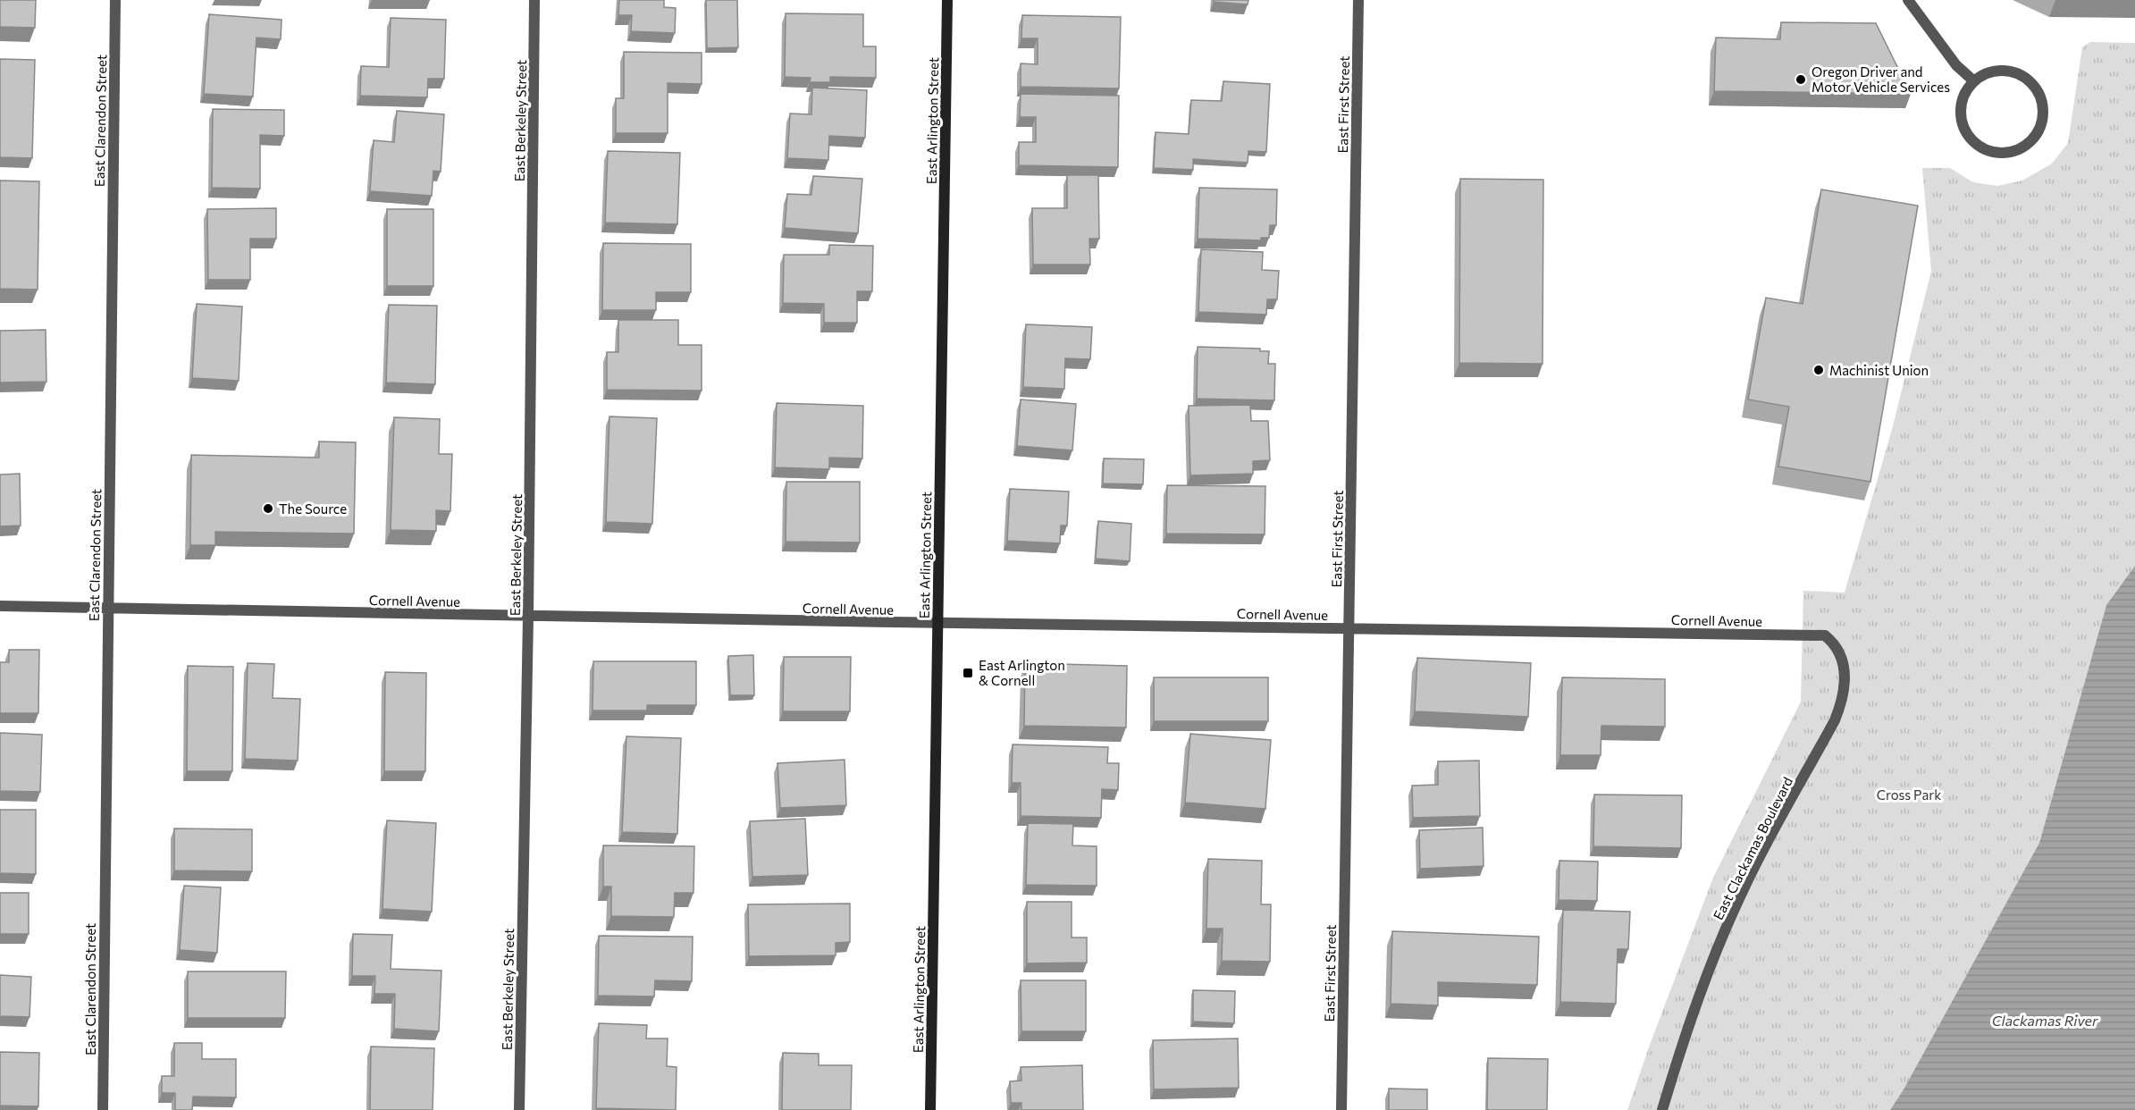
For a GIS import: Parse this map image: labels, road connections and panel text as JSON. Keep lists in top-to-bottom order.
{
  "streets": {
    "main road": ["East Arlington Street"],
    "street": [
      "East First Street",
      "East Clarendon Street",
      "East Berkeley Street",
      "Cornell Avenue",
      "East Clackamas Boulevard"
    ]
  },
  "crossings": [
    ["East First Street", "Cornell Avenue"],
    ["East Clarendon Street", "Cornell Avenue"],
    ["East Berkeley Street", "Cornell Avenue"],
    ["East Arlington Street", "Cornell Avenue"],
    ["Cornell Avenue", "East Clackamas Boulevard"]
  ],
  "water": ["Clackamas River"],
  "parks": ["Cross Park"],
  "places": {
    "other": ["Oregon Driver and Motor Vehicle Services", "Machinist Union", "The Source"],
    "transit": ["East Arlington & Cornell"]
  }
}
